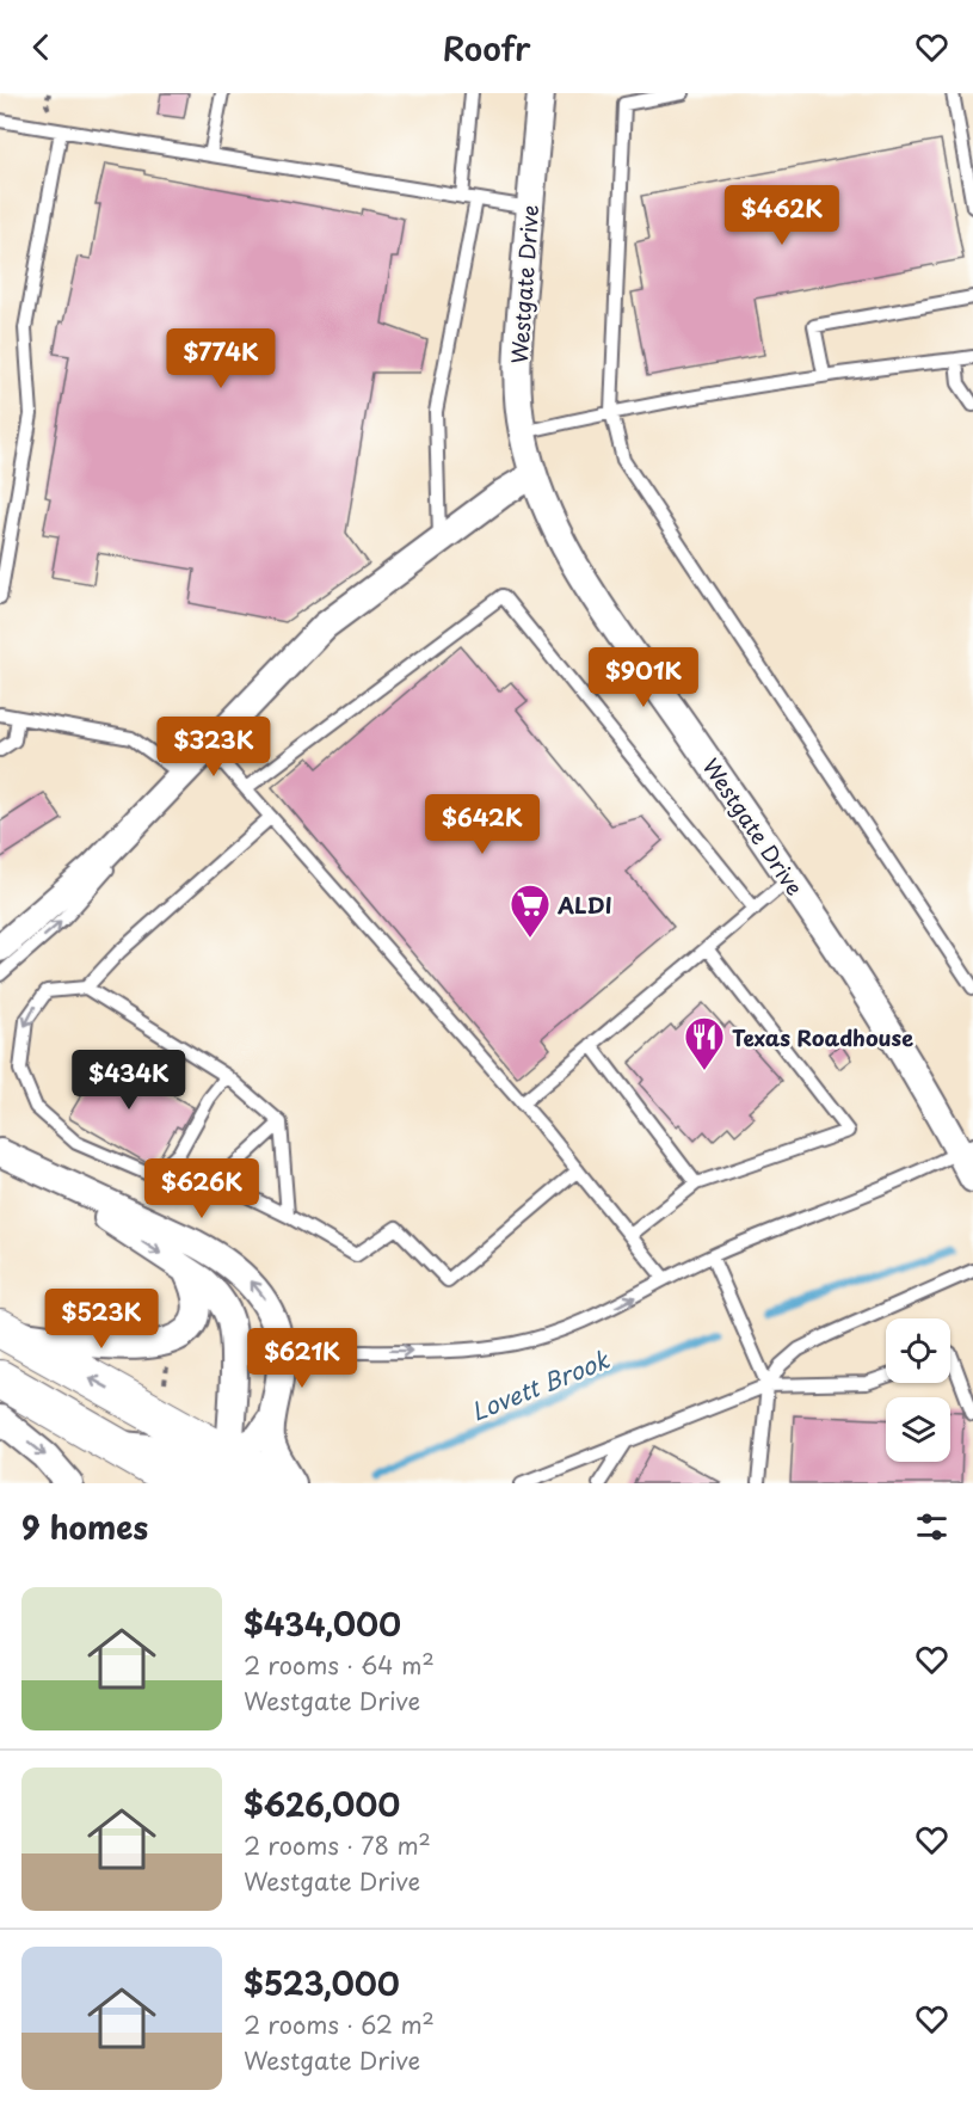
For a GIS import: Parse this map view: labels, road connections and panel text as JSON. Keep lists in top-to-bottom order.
{
  "streets": {
    "street": ["Westgate Drive"]
  },
  "water": ["Lovett Brook"],
  "places": {
    "supermarket": ["ALDI"],
    "restaurant": ["Texas Roadhouse"]
  },
  "page": {
    "header": "Roofr",
    "price": [
      "$462K",
      "$774K",
      "$901K",
      "$323K",
      "$642K",
      "$434K",
      "$626K",
      "$523K",
      "$621K"
    ],
    "heading": "9 homes",
    "list": [
      {
        "name": "$434,000",
        "note": "2 rooms · 64 m² · Westgate Drive"
      },
      {
        "name": "$626,000",
        "note": "2 rooms · 78 m² · Westgate Drive"
      },
      {
        "name": "$523,000",
        "note": "2 rooms · 62 m² · Westgate Drive"
      }
    ]
  }
}
